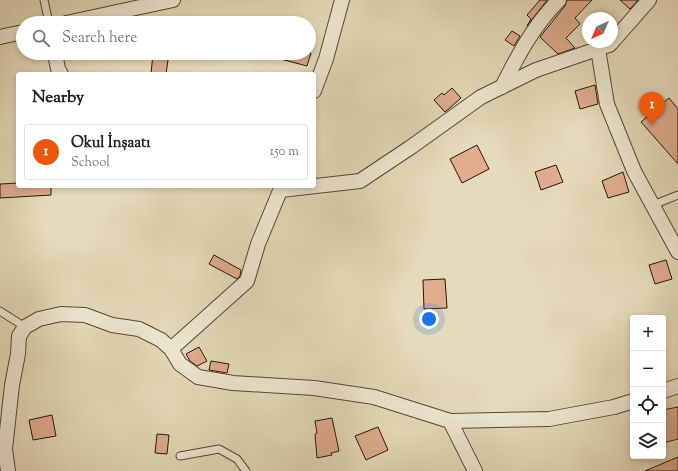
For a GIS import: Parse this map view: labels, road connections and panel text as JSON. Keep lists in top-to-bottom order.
{
  "north": "bottom left",
  "page": {
    "search": "Search here",
    "heading": "Nearby",
    "pins": "1",
    "list": [
      {
        "mark": "1",
        "name": "Okul İnşaatı",
        "note": "School",
        "value": "150 m"
      }
    ],
    "map_buttons": ["+", "−"]
  }
}
